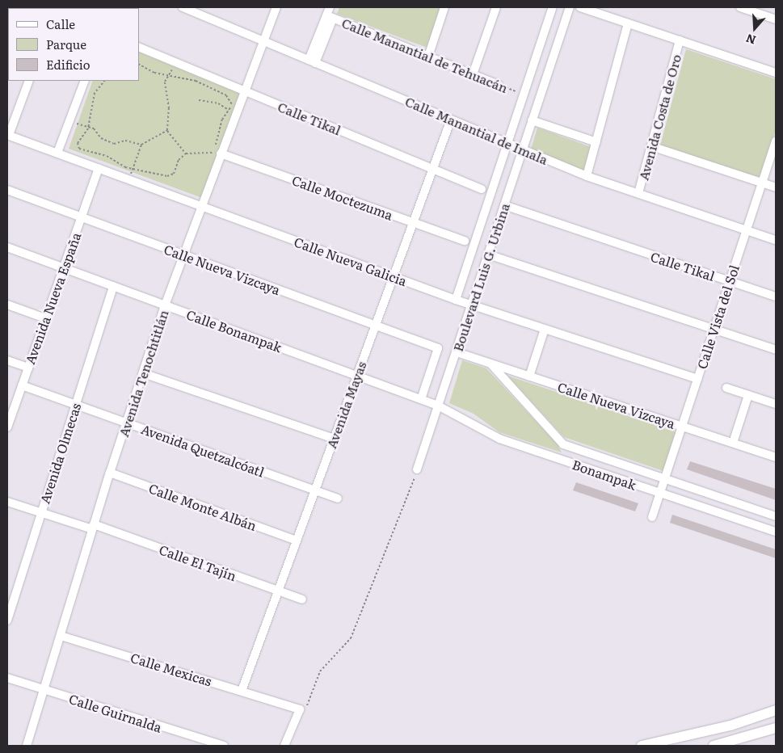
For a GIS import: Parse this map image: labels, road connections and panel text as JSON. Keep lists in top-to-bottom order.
{
  "streets": {
    "street": [
      "Calle Manantial de Tehuacán",
      "Avenida Costa de Oro",
      "Calle Tikal",
      "Calle Manantial de Imala",
      "Calle Moctezuma",
      "Calle Nueva Galicia",
      "Calle Nueva Vizcaya",
      "Boulevard Luis G. Urbina",
      "Avenida Nueva España",
      "Calle Vista del Sol",
      "Calle Bonampak",
      "Avenida Tenochtitlán",
      "Avenida Mayas",
      "Avenida Quetzalcóatl",
      "Avenida Olmecas",
      "Bonampak",
      "Calle Monte Albán",
      "Calle El Tajín",
      "Calle Mexicas",
      "Calle Guirnalda"
    ]
  },
  "crossings": [
    ["Calle Manantial de Tehuacán", "Boulevard Luis G. Urbina"],
    ["Avenida Costa de Oro", "Calle Manantial de Imala"],
    ["Calle Tikal", "Boulevard Luis G. Urbina"],
    ["Calle Tikal", "Calle Vista del Sol"],
    ["Calle Tikal", "Avenida Tenochtitlán"],
    ["Calle Tikal", "Avenida Mayas"],
    ["Calle Manantial de Imala", "Boulevard Luis G. Urbina"],
    ["Calle Manantial de Imala", "Calle Vista del Sol"],
    ["Calle Manantial de Imala", "Avenida Tenochtitlán"],
    ["Calle Manantial de Imala", "Avenida Mayas"],
    ["Calle Moctezuma", "Avenida Tenochtitlán"],
    ["Calle Moctezuma", "Avenida Mayas"],
    ["Calle Nueva Galicia", "Boulevard Luis G. Urbina"],
    ["Calle Nueva Galicia", "Avenida Nueva España"],
    ["Calle Nueva Galicia", "Calle Vista del Sol"],
    ["Calle Nueva Galicia", "Avenida Tenochtitlán"],
    ["Calle Nueva Galicia", "Avenida Mayas"],
    ["Calle Nueva Vizcaya", "Boulevard Luis G. Urbina"],
    ["Calle Nueva Vizcaya", "Avenida Nueva España"],
    ["Calle Nueva Vizcaya", "Calle Vista del Sol"],
    ["Calle Nueva Vizcaya", "Avenida Tenochtitlán"],
    ["Calle Nueva Vizcaya", "Avenida Mayas"],
    ["Calle Nueva Vizcaya", "Bonampak"],
    ["Boulevard Luis G. Urbina", "Calle Bonampak"],
    ["Boulevard Luis G. Urbina", "Bonampak"],
    ["Avenida Nueva España", "Calle Bonampak"],
    ["Avenida Nueva España", "Avenida Quetzalcóatl"],
    ["Calle Vista del Sol", "Bonampak"],
    ["Calle Bonampak", "Avenida Tenochtitlán"],
    ["Calle Bonampak", "Avenida Mayas"],
    ["Calle Bonampak", "Avenida Olmecas"],
    ["Calle Bonampak", "Bonampak"],
    ["Avenida Tenochtitlán", "Avenida Quetzalcóatl"],
    ["Avenida Tenochtitlán", "Calle Monte Albán"],
    ["Avenida Tenochtitlán", "Calle El Tajín"],
    ["Avenida Tenochtitlán", "Calle Mexicas"],
    ["Avenida Tenochtitlán", "Calle Guirnalda"],
    ["Avenida Mayas", "Avenida Quetzalcóatl"],
    ["Avenida Mayas", "Calle Monte Albán"],
    ["Avenida Mayas", "Calle El Tajín"],
    ["Avenida Mayas", "Calle Mexicas"],
    ["Avenida Quetzalcóatl", "Avenida Olmecas"],
    ["Avenida Olmecas", "Calle El Tajín"]
  ],
  "legend": ["Calle", "Parque", "Edificio"],
  "north": "bottom"
}
